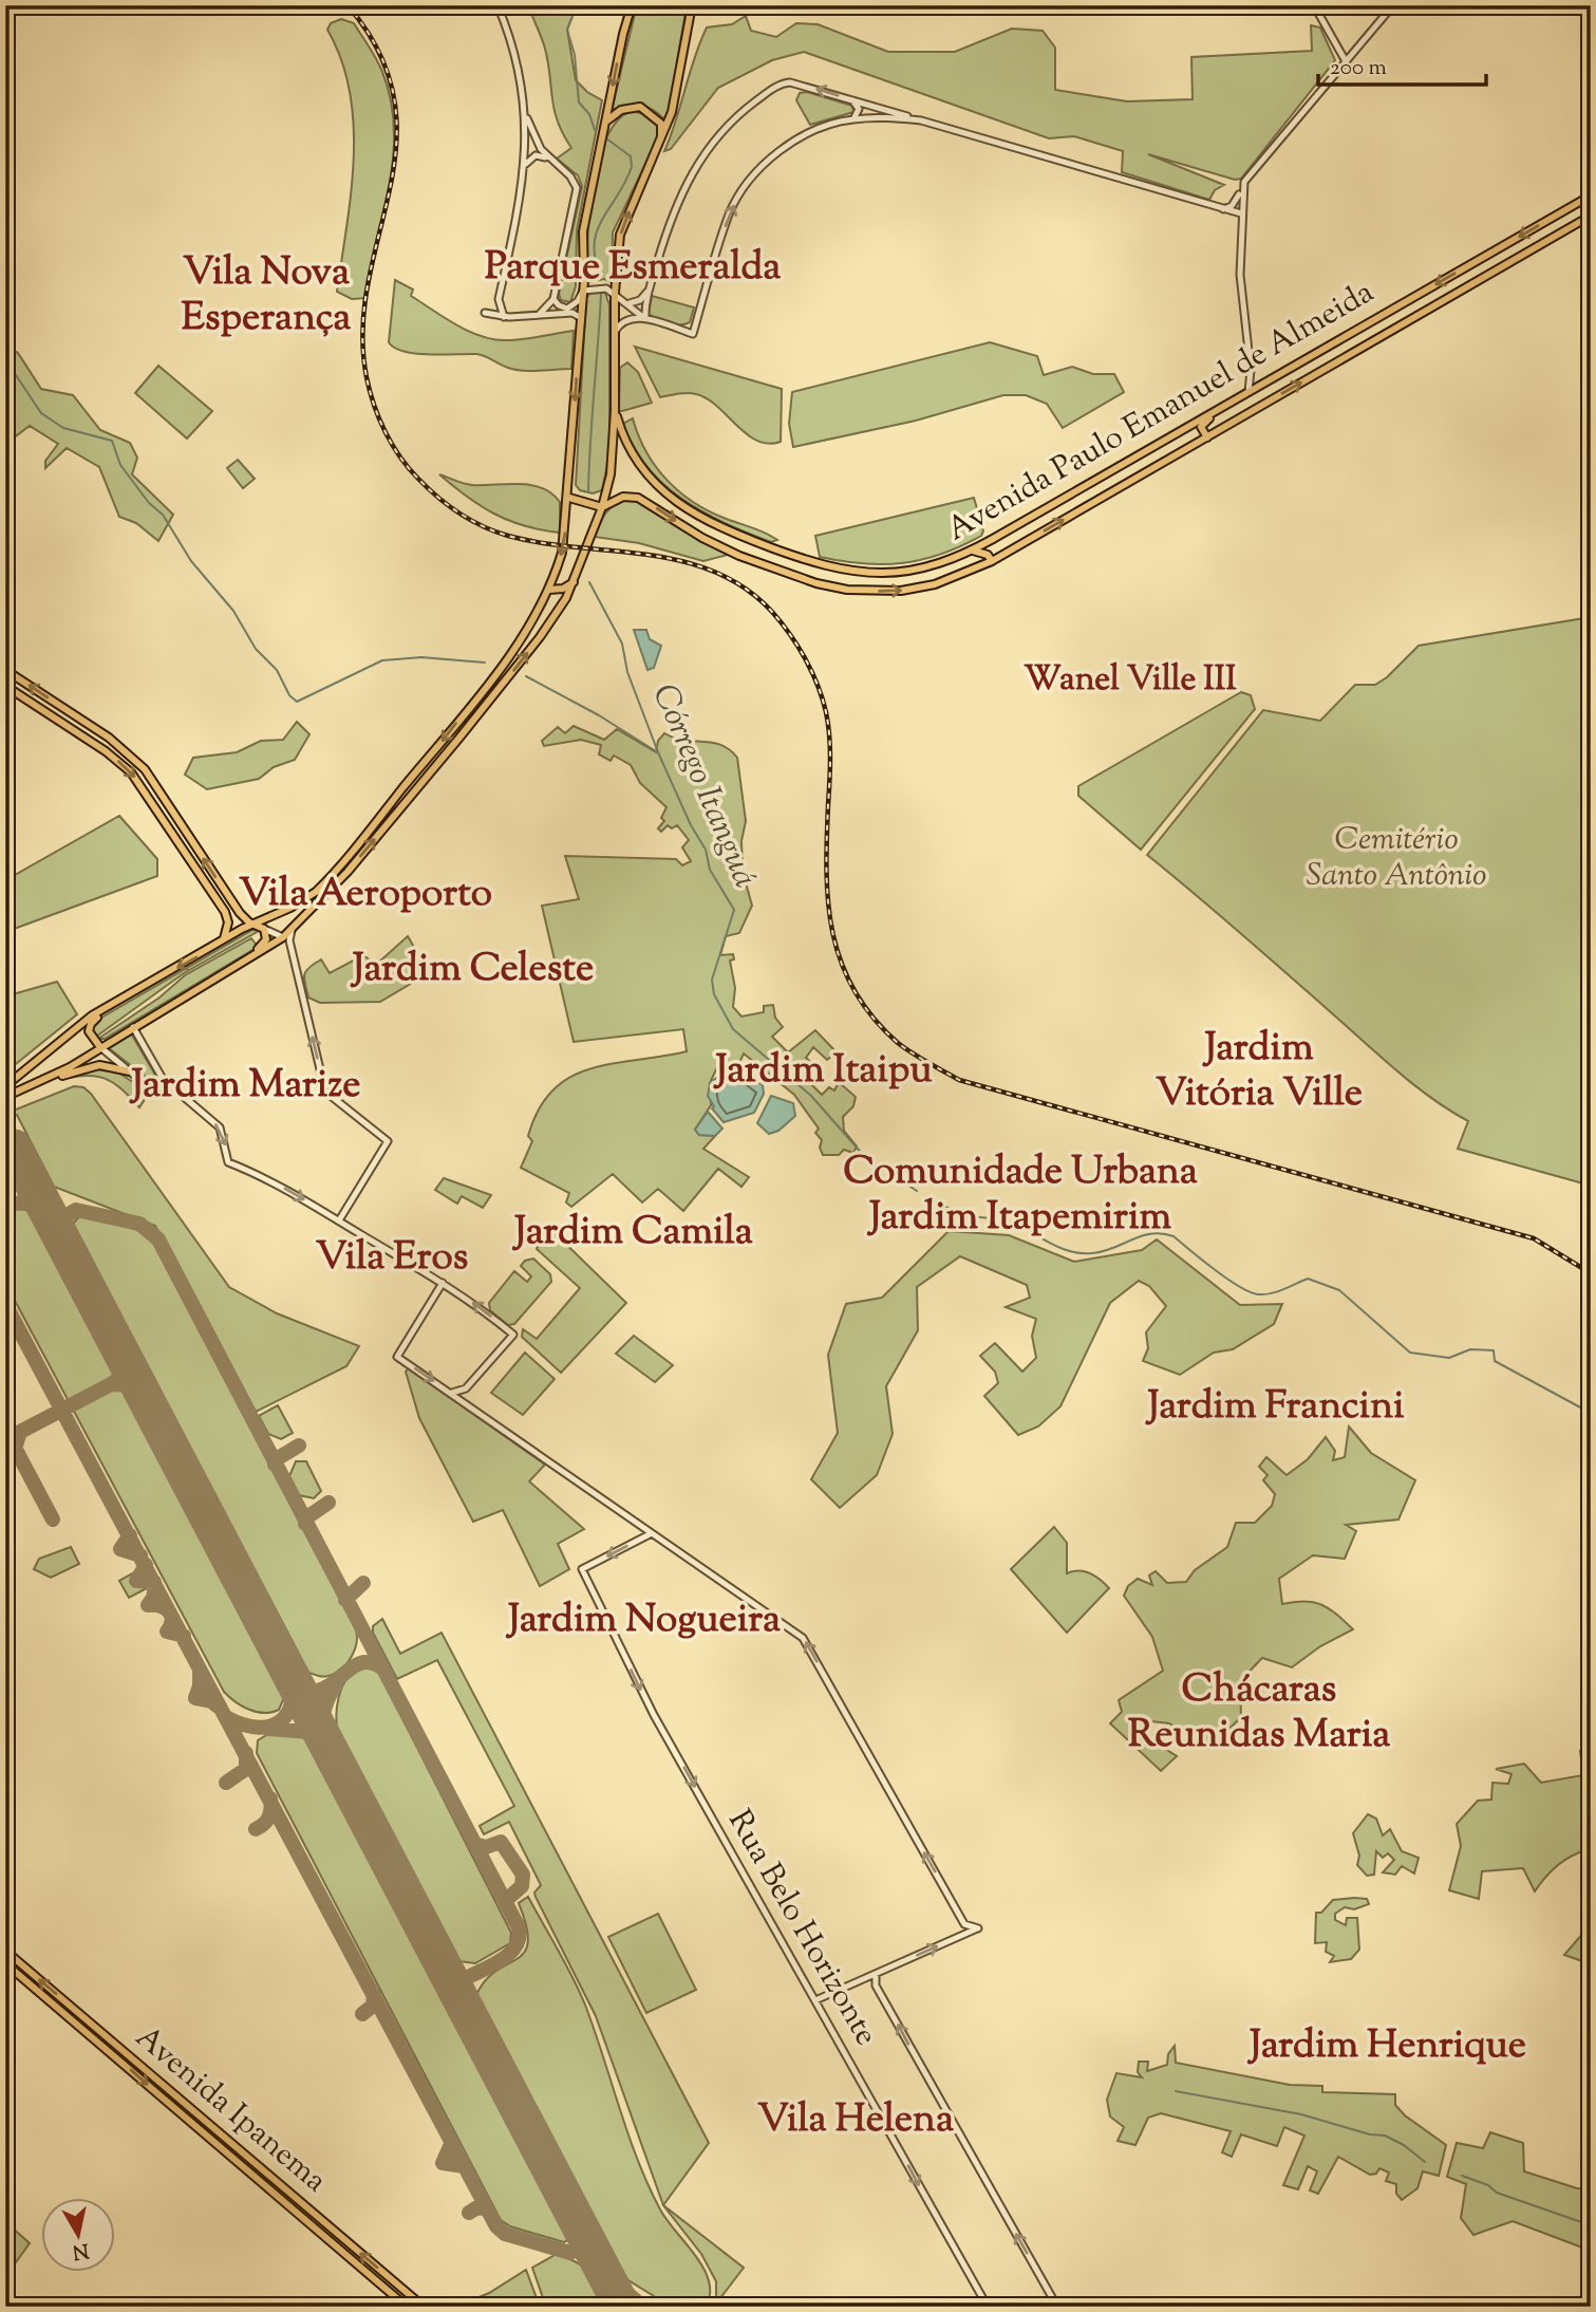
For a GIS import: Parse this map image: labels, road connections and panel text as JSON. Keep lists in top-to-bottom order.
{
  "streets": {
    "main road": ["Avenida Paulo Emanuel de Almeida", "Avenida Ipanema"],
    "street": ["Rua Belo Horizonte"]
  },
  "one_way": ["Rua Belo Horizonte"],
  "districts": [
    "Parque Esmeralda",
    "Vila Nova Esperança",
    "Wanel Ville III",
    "Vila Aeroporto",
    "Jardim Celeste",
    "Jardim Vitória Ville",
    "Jardim Itaipu",
    "Jardim Marize",
    "Comunidade Urbana Jardim Itapemirim",
    "Jardim Camila",
    "Vila Eros",
    "Jardim Francini",
    "Jardim Nogueira",
    "Chácaras Reunidas Maria",
    "Jardim Henrique",
    "Vila Helena"
  ],
  "water": ["Córrego Itanguá"],
  "parks": ["Cemitério Santo Antônio"],
  "scale_bar": "200 m",
  "north": "bottom"
}
